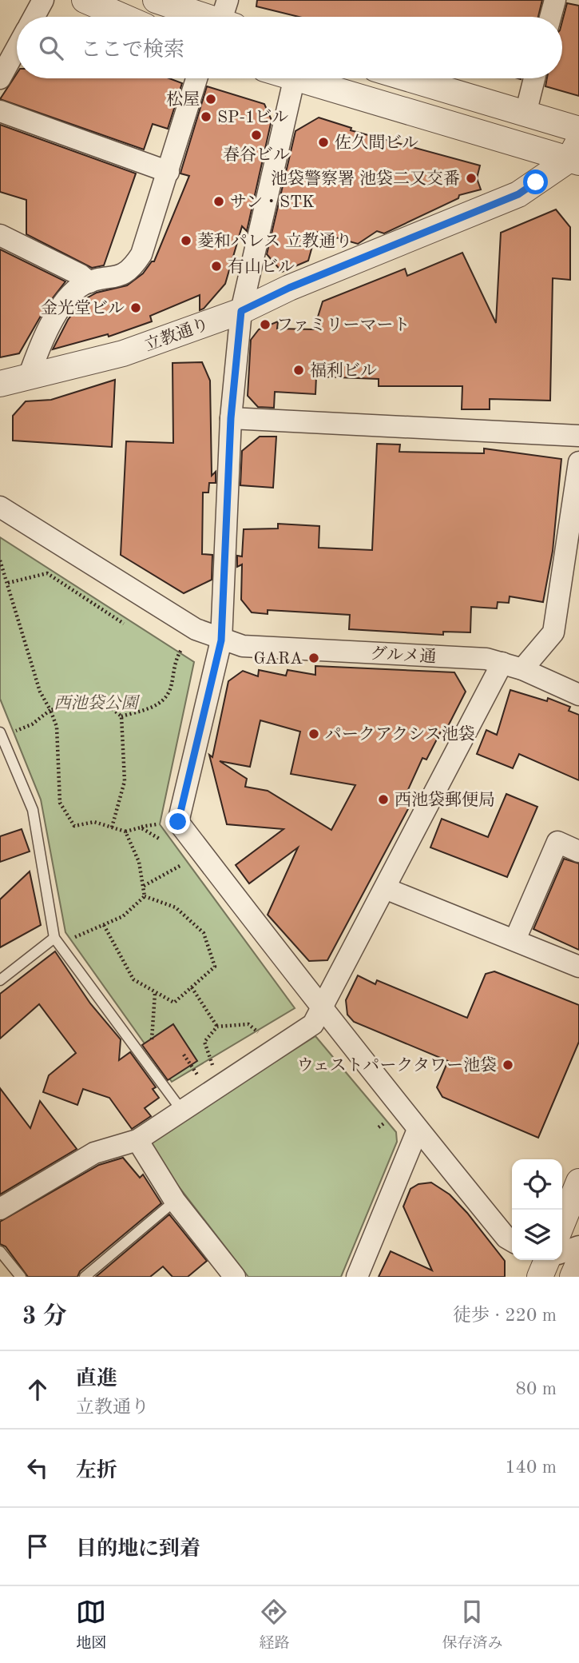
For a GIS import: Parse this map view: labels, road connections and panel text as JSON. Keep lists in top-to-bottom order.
{
  "streets": {
    "street": ["立教通り", "グルメ通"]
  },
  "parks": ["西池袋公園"],
  "places": [
    "松屋",
    "SP-1ビル",
    "春谷ビル",
    "佐久間ビル",
    "池袋警察署 池袋二又交番",
    "サン・STK",
    "菱和パレス 立教通り",
    "有山ビル",
    "金光堂ビル",
    "ファミリーマート",
    "福利ビル",
    "GARA",
    "パークアクシス池袋",
    "西池袋郵便局",
    "ウェストパークタワー池袋"
  ],
  "page": {
    "search": "ここで検索",
    "heading": ["3 分", "徒歩 · 220 m"],
    "list": [
      ["直進", "立教通り", "80 m"],
      ["左折", "140 m"],
      "目的地に到着"
    ],
    "nav": ["地図", "経路", "保存済み"]
  }
}
